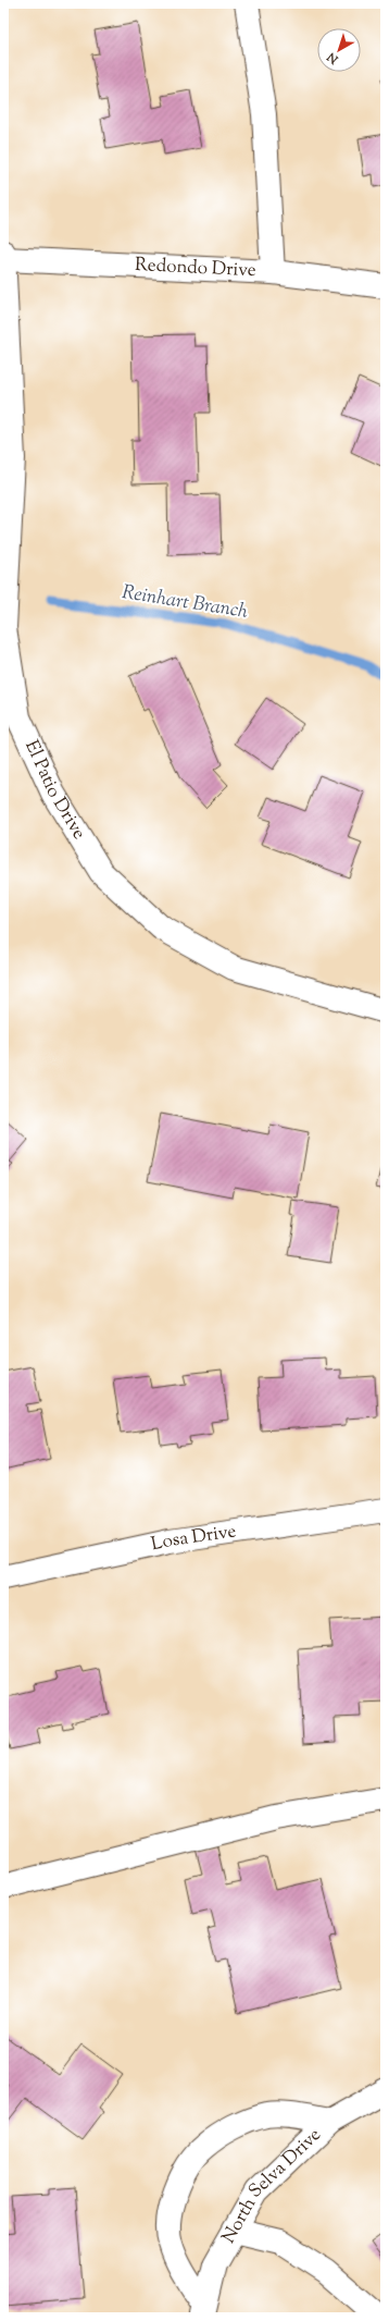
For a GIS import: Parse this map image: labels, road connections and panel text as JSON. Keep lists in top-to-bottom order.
{
  "streets": {
    "street": [
      "Redondo Drive",
      "El Patio Drive",
      "Losa Drive",
      "North Selva Drive"
    ]
  },
  "crossings": [
    ["Redondo Drive", "El Patio Drive"]
  ],
  "water": ["Reinhart Branch"],
  "north": "bottom left"
}
